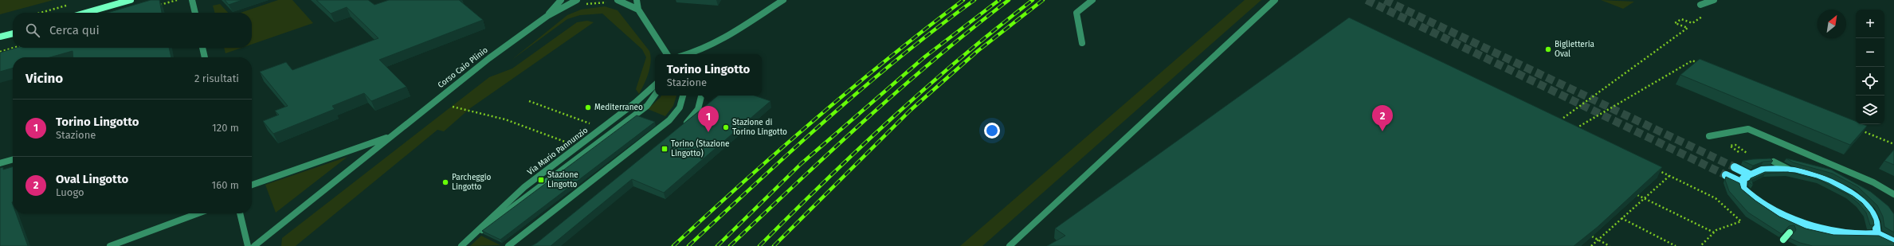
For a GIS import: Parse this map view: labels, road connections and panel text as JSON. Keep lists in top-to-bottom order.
{
  "streets": {
    "street": ["Corso Caio Plinio", "Via Mario Pannunzio"]
  },
  "places": {
    "other": [
      "Biglietteria Oval",
      "Mediterraneo",
      "Stazione di Torino Lingotto",
      "Parcheggio Lingotto"
    ],
    "transit": ["Torino (Stazione Lingotto)", "Stazione Lingotto"]
  },
  "north": "top right",
  "page": {
    "map_buttons": ["+", "−"],
    "search": "Cerca qui",
    "popup": ["Torino Lingotto", "Stazione"],
    "heading": ["Vicino", "2 risultati"],
    "list": [
      {
        "mark": "1",
        "name": "Torino Lingotto",
        "note": "Stazione",
        "value": "120 m"
      },
      {
        "mark": "2",
        "name": "Oval Lingotto",
        "note": "Luogo",
        "value": "160 m"
      }
    ],
    "pins": ["2", "1"]
  }
}
